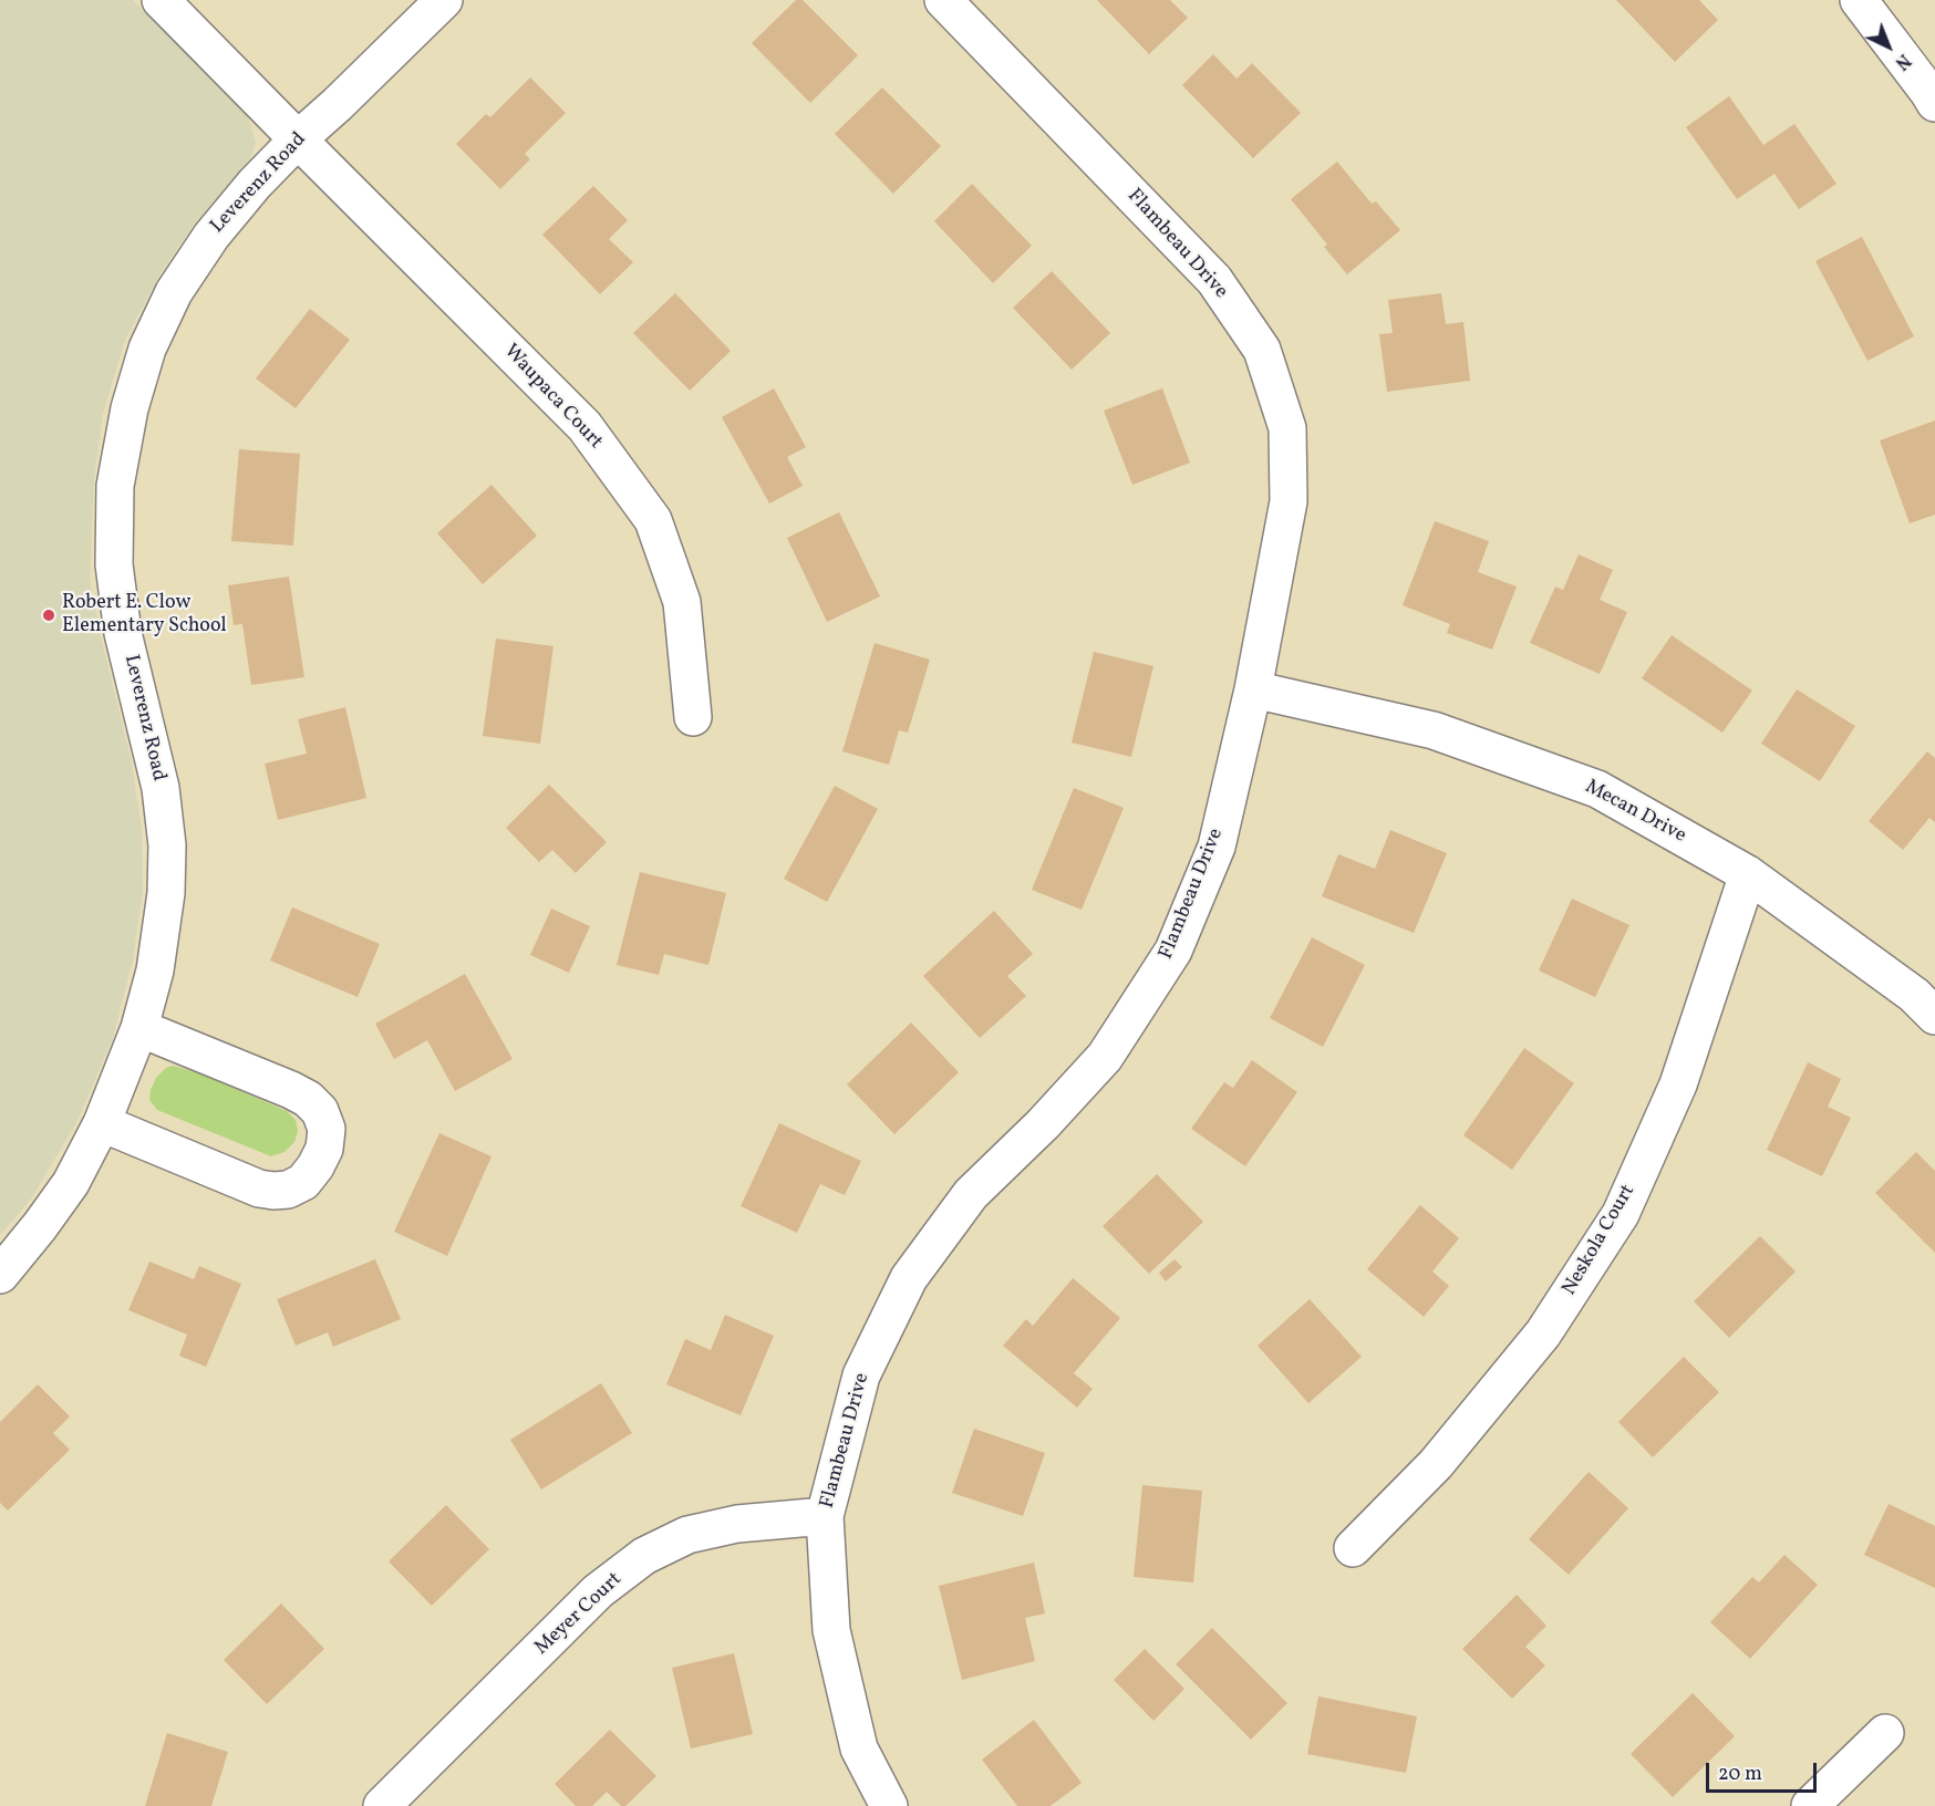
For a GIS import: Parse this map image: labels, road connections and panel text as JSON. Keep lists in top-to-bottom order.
{
  "streets": {
    "street": [
      "Leverenz Road",
      "Flambeau Drive",
      "Waupaca Court",
      "Mecan Drive",
      "Neskola Court",
      "Meyer Court"
    ]
  },
  "crossings": [
    ["Leverenz Road", "Waupaca Court"],
    ["Flambeau Drive", "Mecan Drive"],
    ["Flambeau Drive", "Meyer Court"],
    ["Mecan Drive", "Neskola Court"]
  ],
  "places": ["Robert E. Clow Elementary School"],
  "scale_bar": "20 m",
  "north": "bottom right"
}
